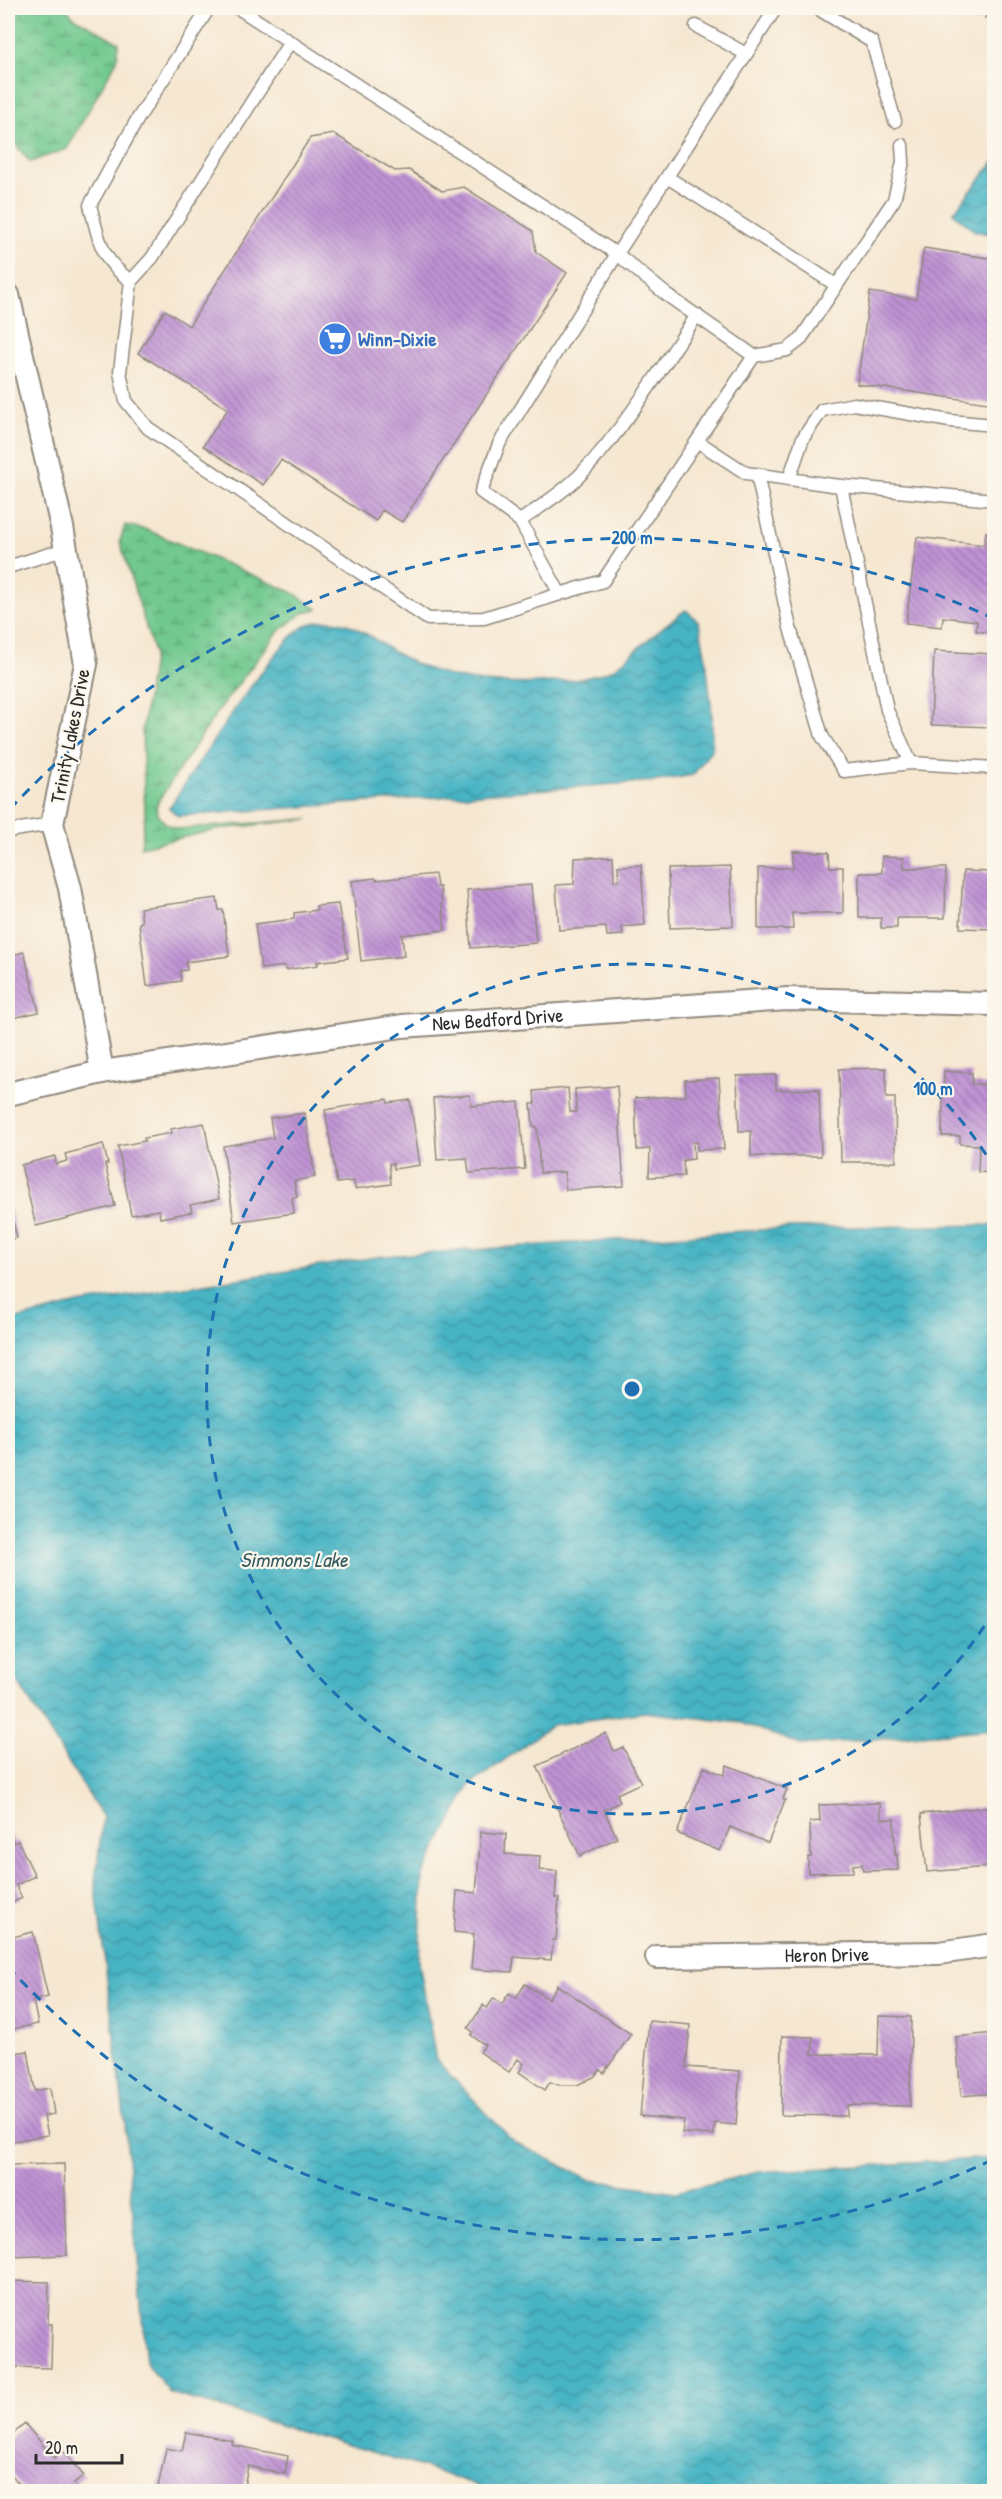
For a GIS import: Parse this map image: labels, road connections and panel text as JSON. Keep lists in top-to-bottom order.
{
  "streets": {
    "street": ["Trinity Lakes Drive", "New Bedford Drive", "Heron Drive"]
  },
  "crossings": [
    ["Trinity Lakes Drive", "New Bedford Drive"]
  ],
  "water": ["Simmons Lake"],
  "places": {
    "supermarket": ["Winn-Dixie"]
  },
  "scale_bar": "20 m",
  "rings": ["200 m", "100 m"]
}
